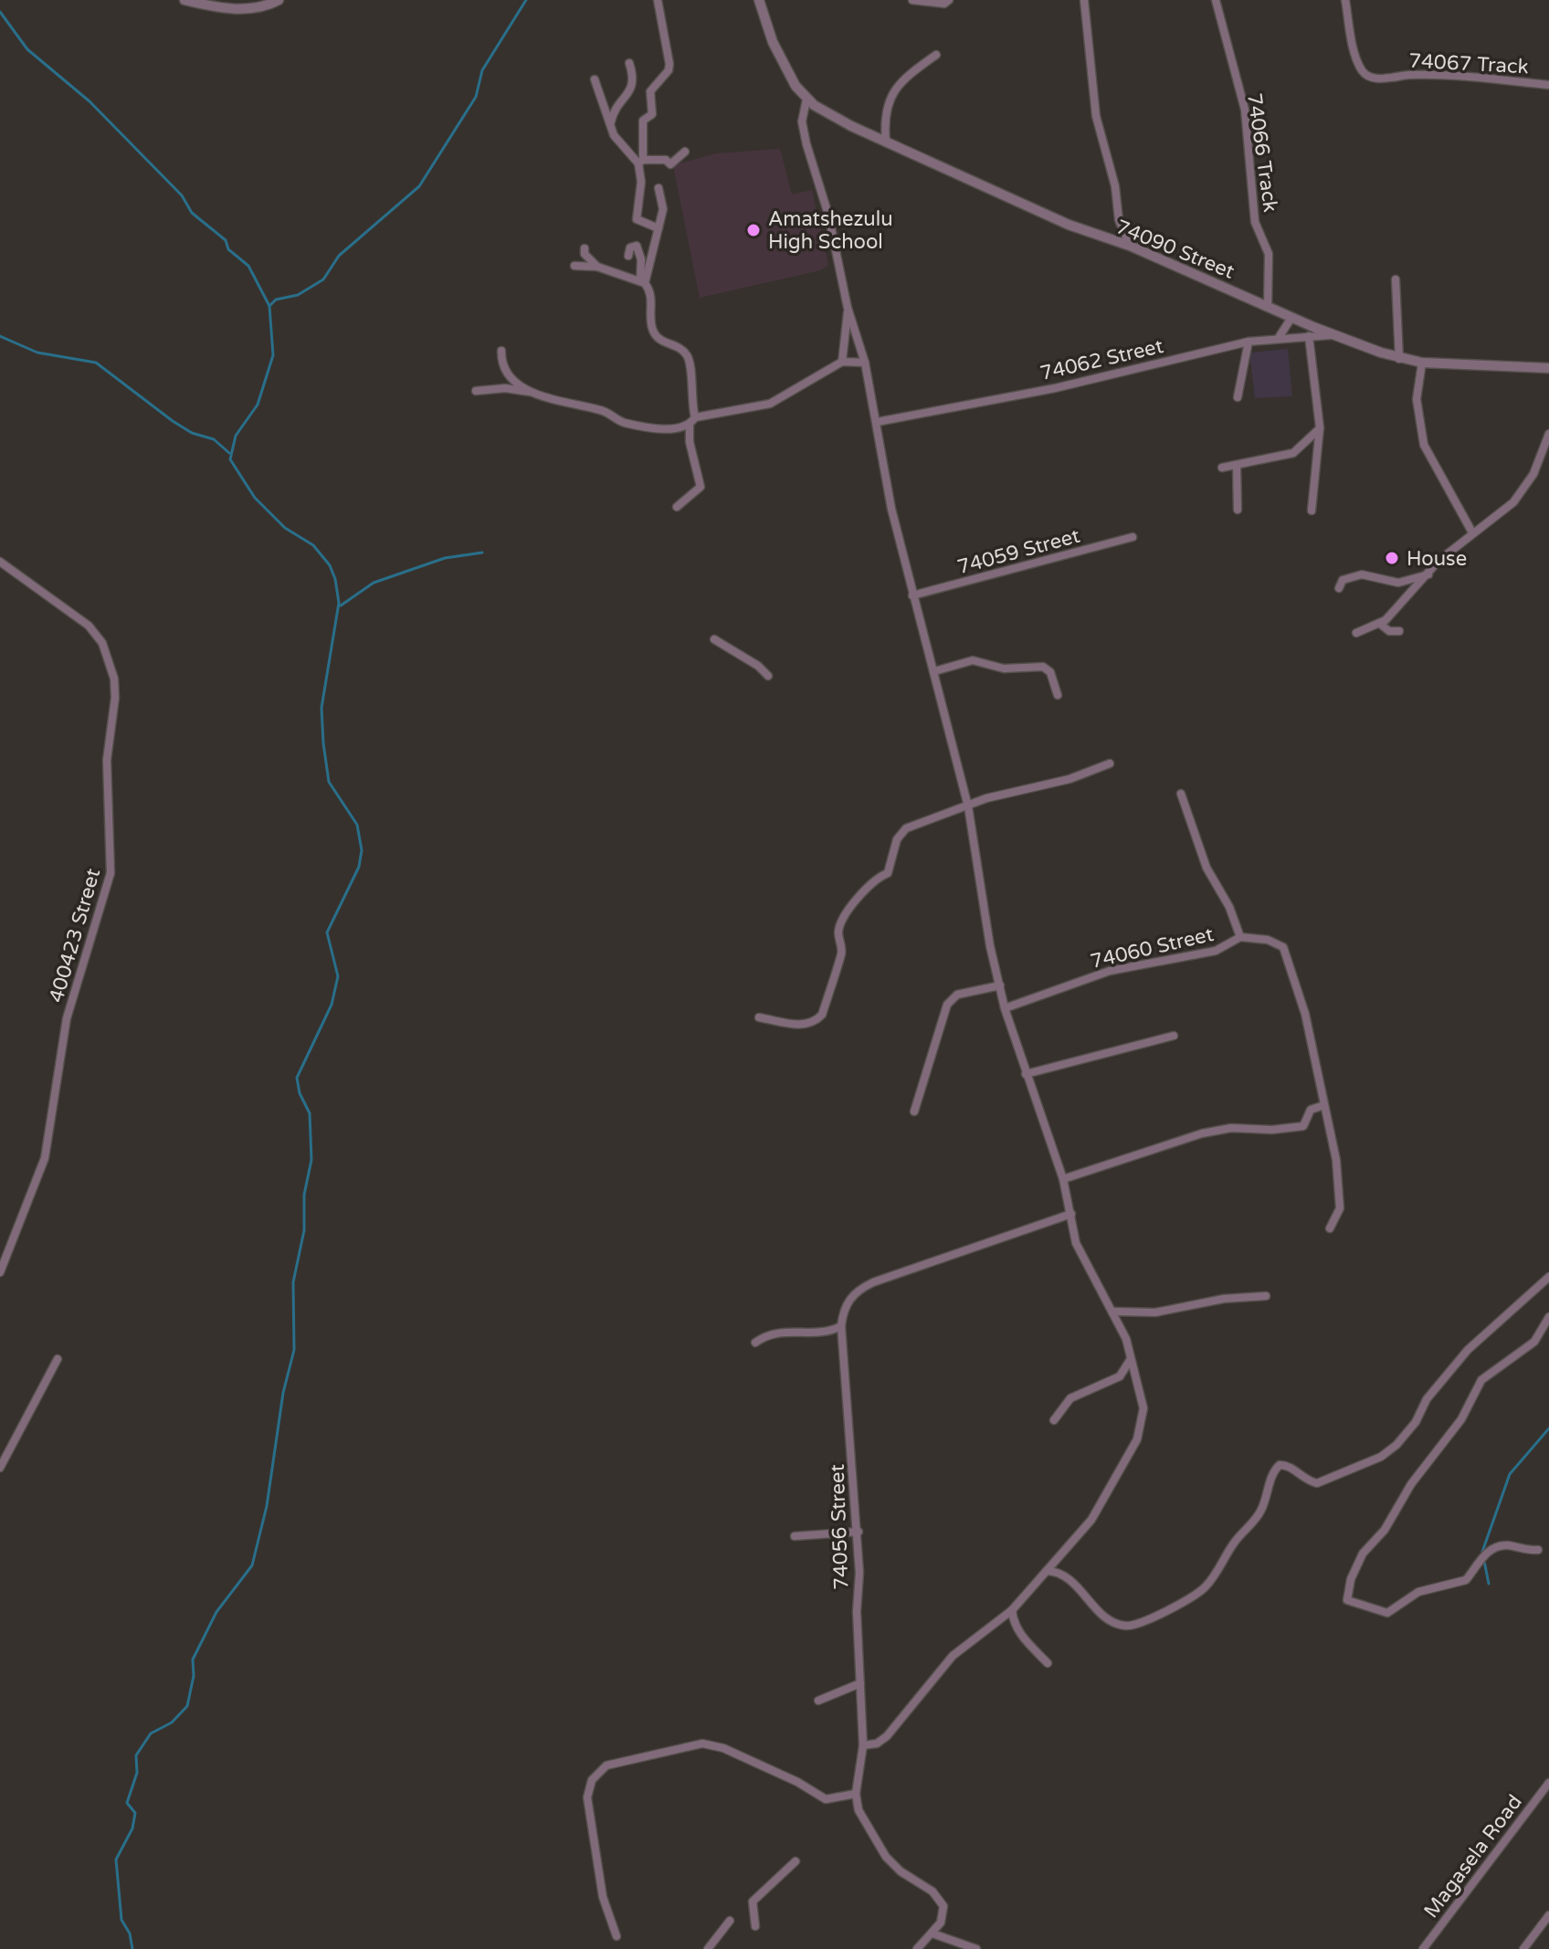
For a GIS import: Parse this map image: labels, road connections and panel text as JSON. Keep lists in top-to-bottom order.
{
  "streets": {
    "street": [
      "74067 Track",
      "74066 Track",
      "74090 Street",
      "74062 Street",
      "74059 Street",
      "400423 Street",
      "74060 Street",
      "74056 Street",
      "Magasela Road"
    ]
  },
  "crossings": [
    ["74066 Track", "74090 Street"],
    ["74090 Street", "74062 Street"]
  ],
  "places": ["Amatshezulu High School", "House"]
}
